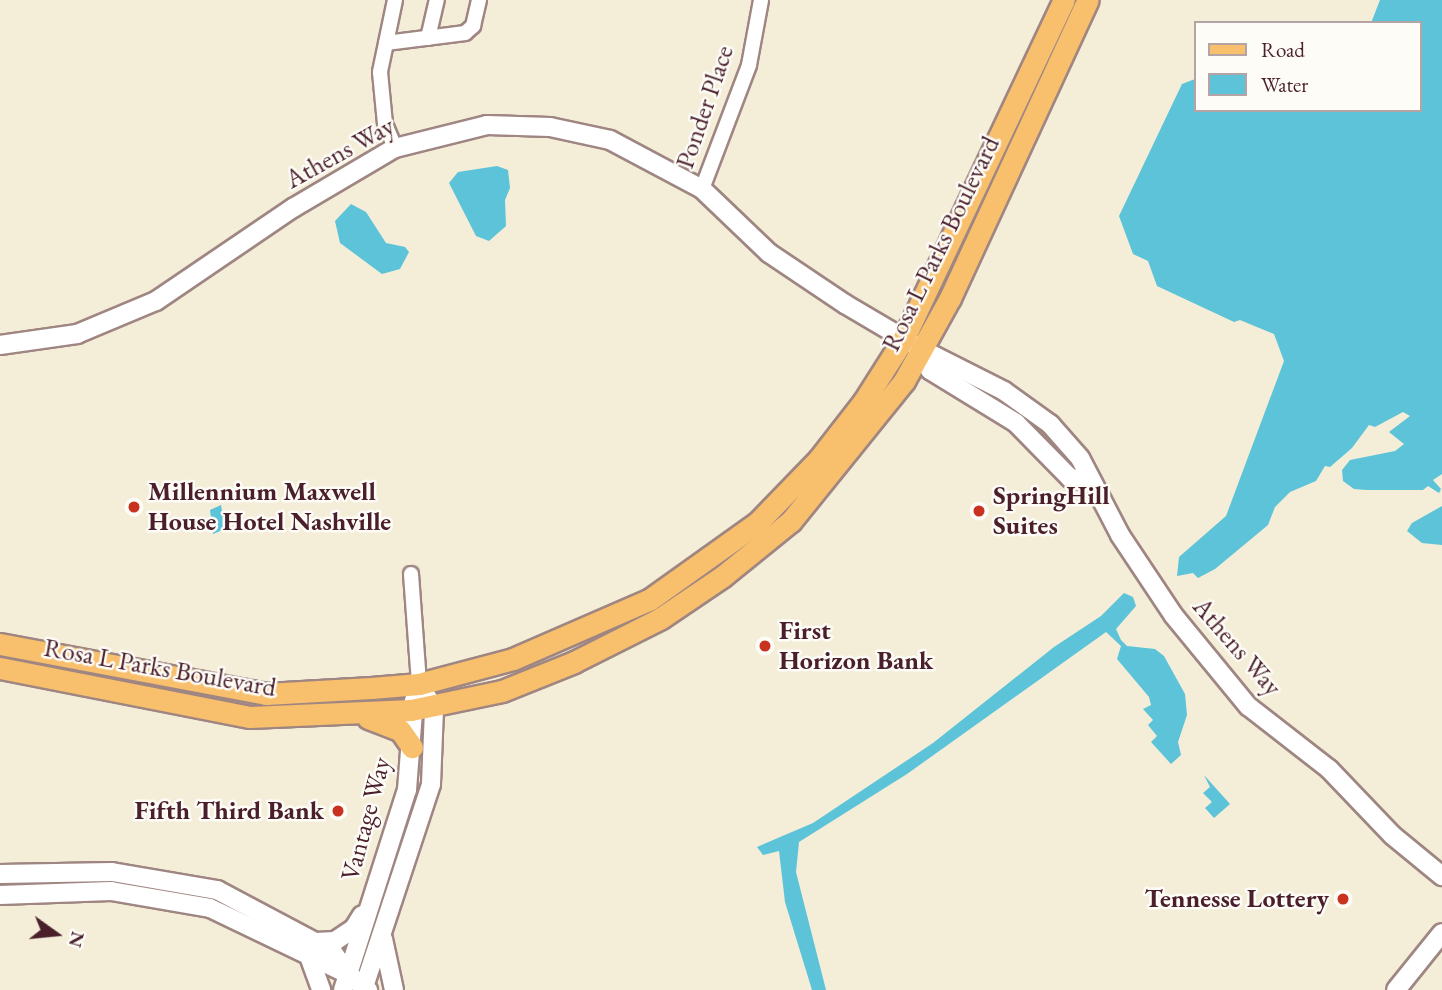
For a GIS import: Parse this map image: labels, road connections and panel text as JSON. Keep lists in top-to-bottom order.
{
  "streets": {
    "main road": ["Rosa L Parks Boulevard"],
    "street": ["Ponder Place", "Athens Way", "Vantage Way"]
  },
  "crossings": [
    ["Ponder Place", "Athens Way"],
    ["Athens Way", "Rosa L Parks Boulevard"],
    ["Rosa L Parks Boulevard", "Vantage Way"]
  ],
  "places": [
    "Millennium Maxwell House Hotel Nashville",
    "SpringHill Suites",
    "First Horizon Bank",
    "Fifth Third Bank",
    "Tennesse Lottery"
  ],
  "legend": ["Road", "Water"],
  "north": "right"
}
